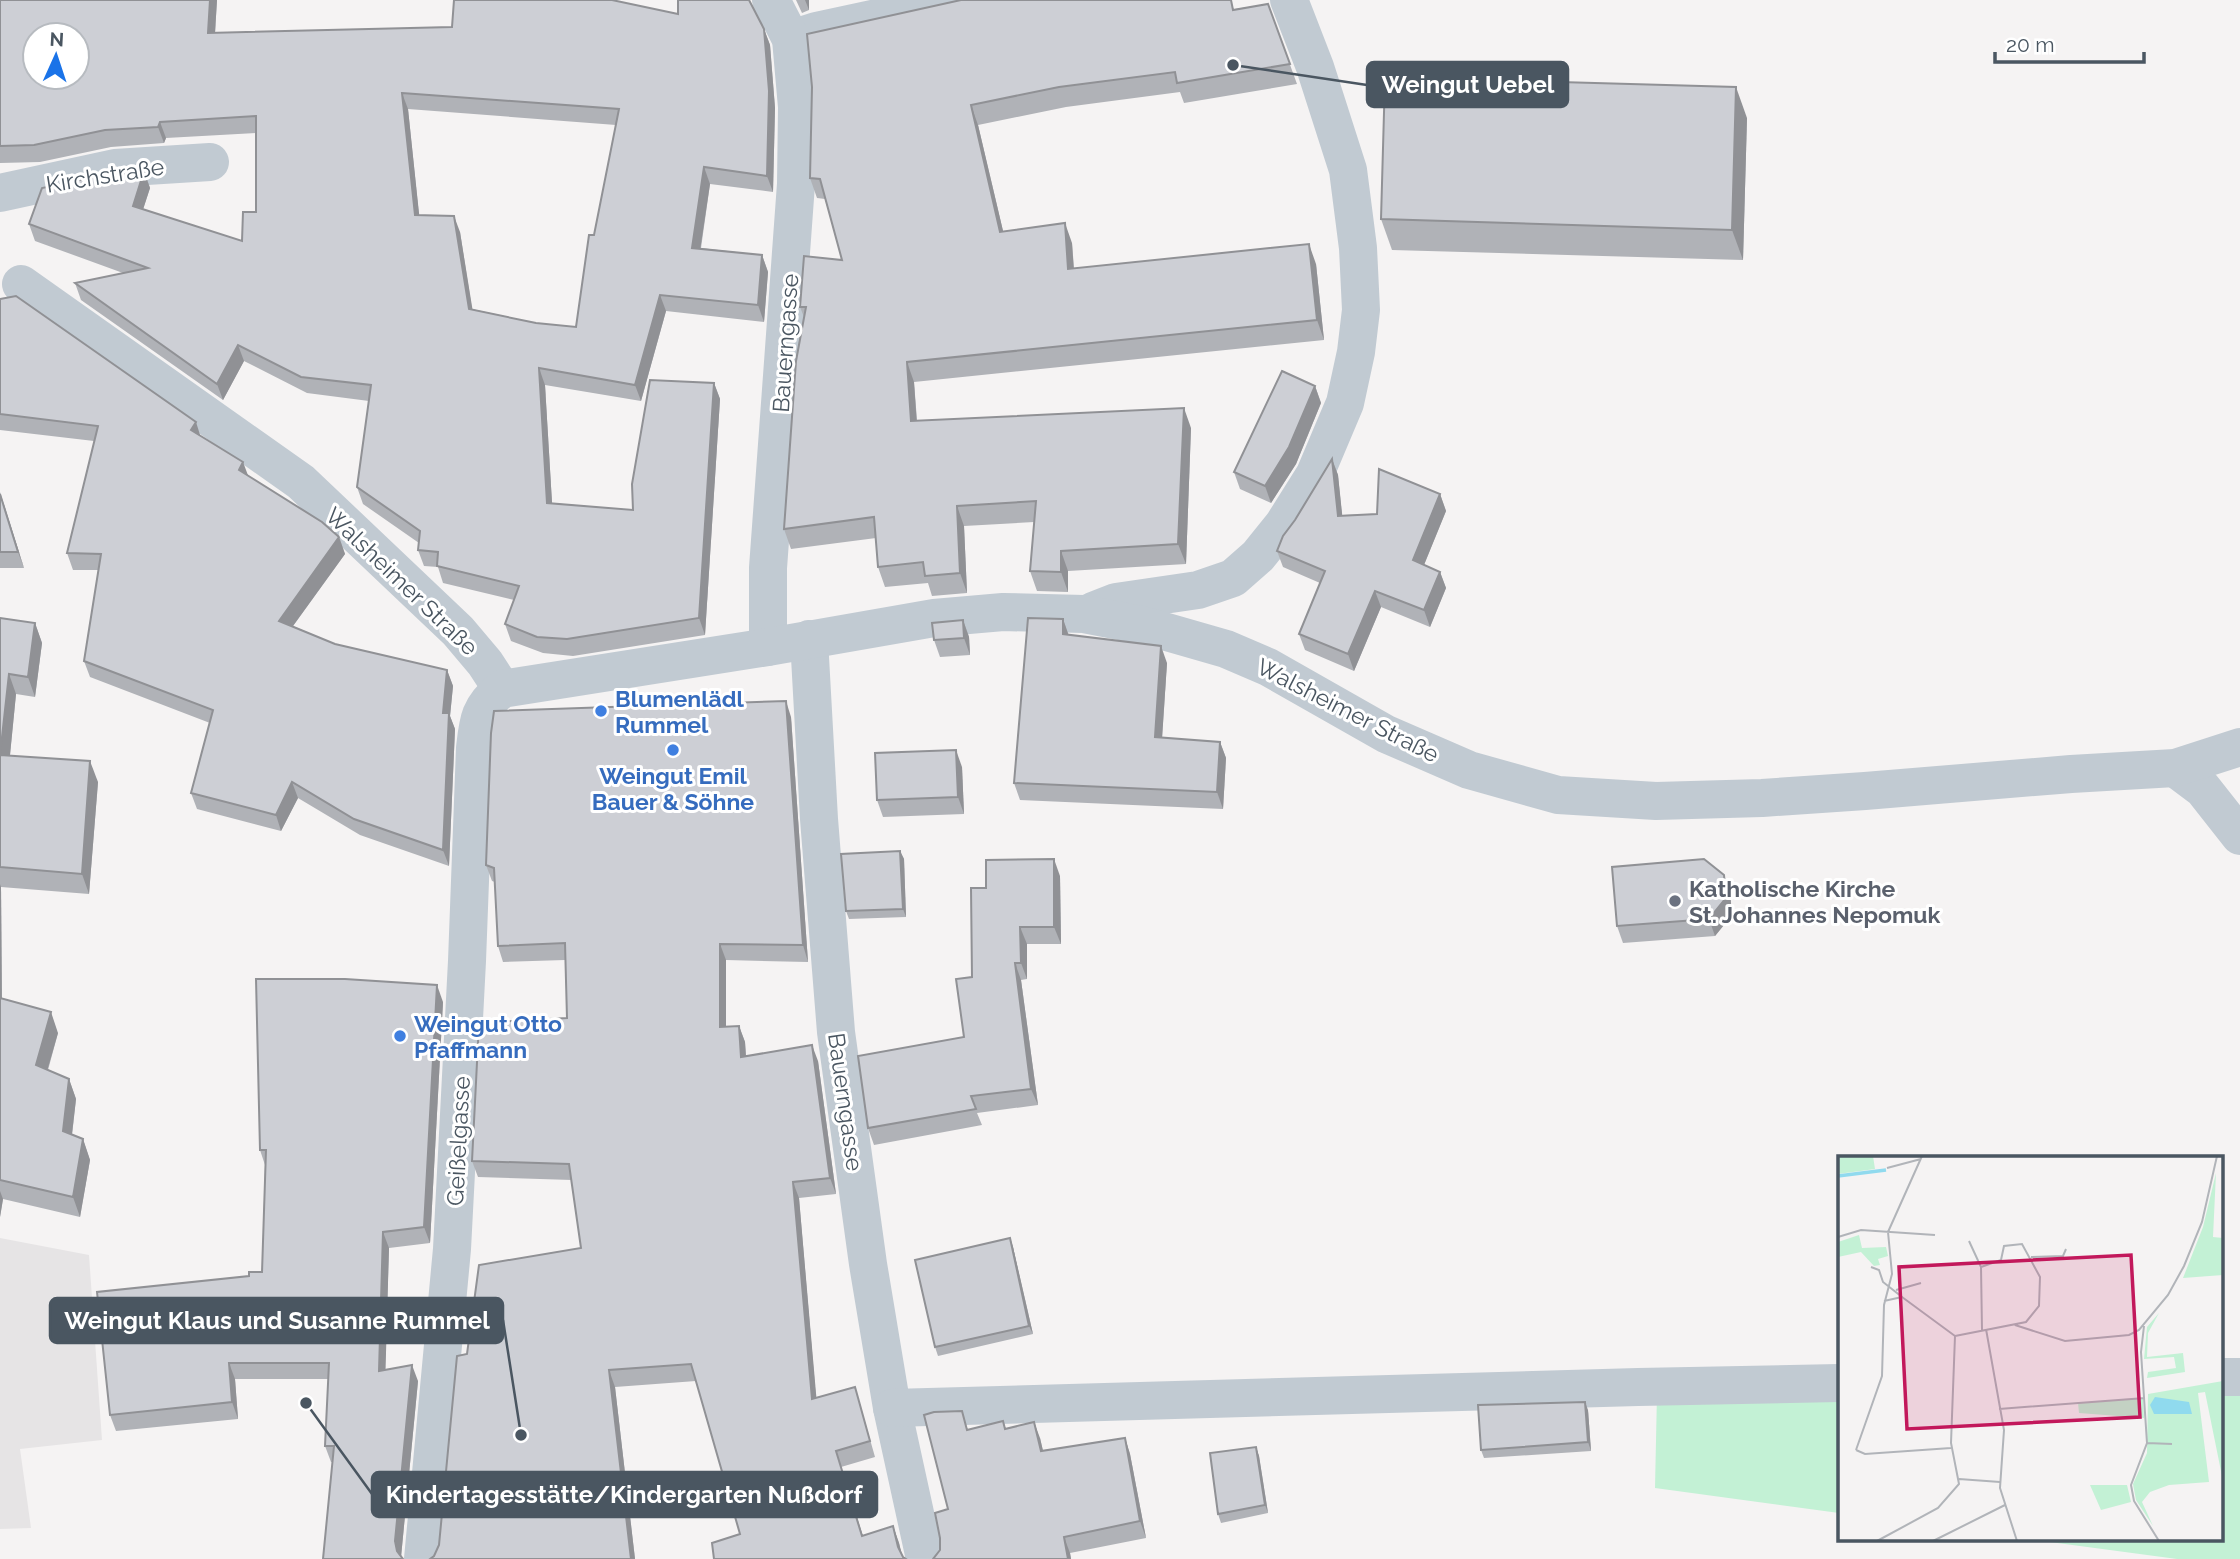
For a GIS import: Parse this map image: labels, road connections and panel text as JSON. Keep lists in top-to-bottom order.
{
  "streets": {
    "street": [
      "Kirchstraße",
      "Bauerngasse",
      "Walsheimer Straße",
      "Geißelgasse"
    ]
  },
  "crossings": [
    ["Bauerngasse", "Walsheimer Straße"],
    ["Walsheimer Straße", "Geißelgasse"]
  ],
  "places": [
    "Weingut Uebel",
    "Blumenlädl Rummel",
    "Weingut Emil Bauer & Söhne",
    "Katholische Kirche St. Johannes Nepomuk",
    "Weingut Otto Pfaffmann",
    "Kindertagesstätte/Kindergarten Nußdorf",
    "Weingut Klaus und Susanne Rummel"
  ],
  "scale_bar": "20 m",
  "north": "top"
}
